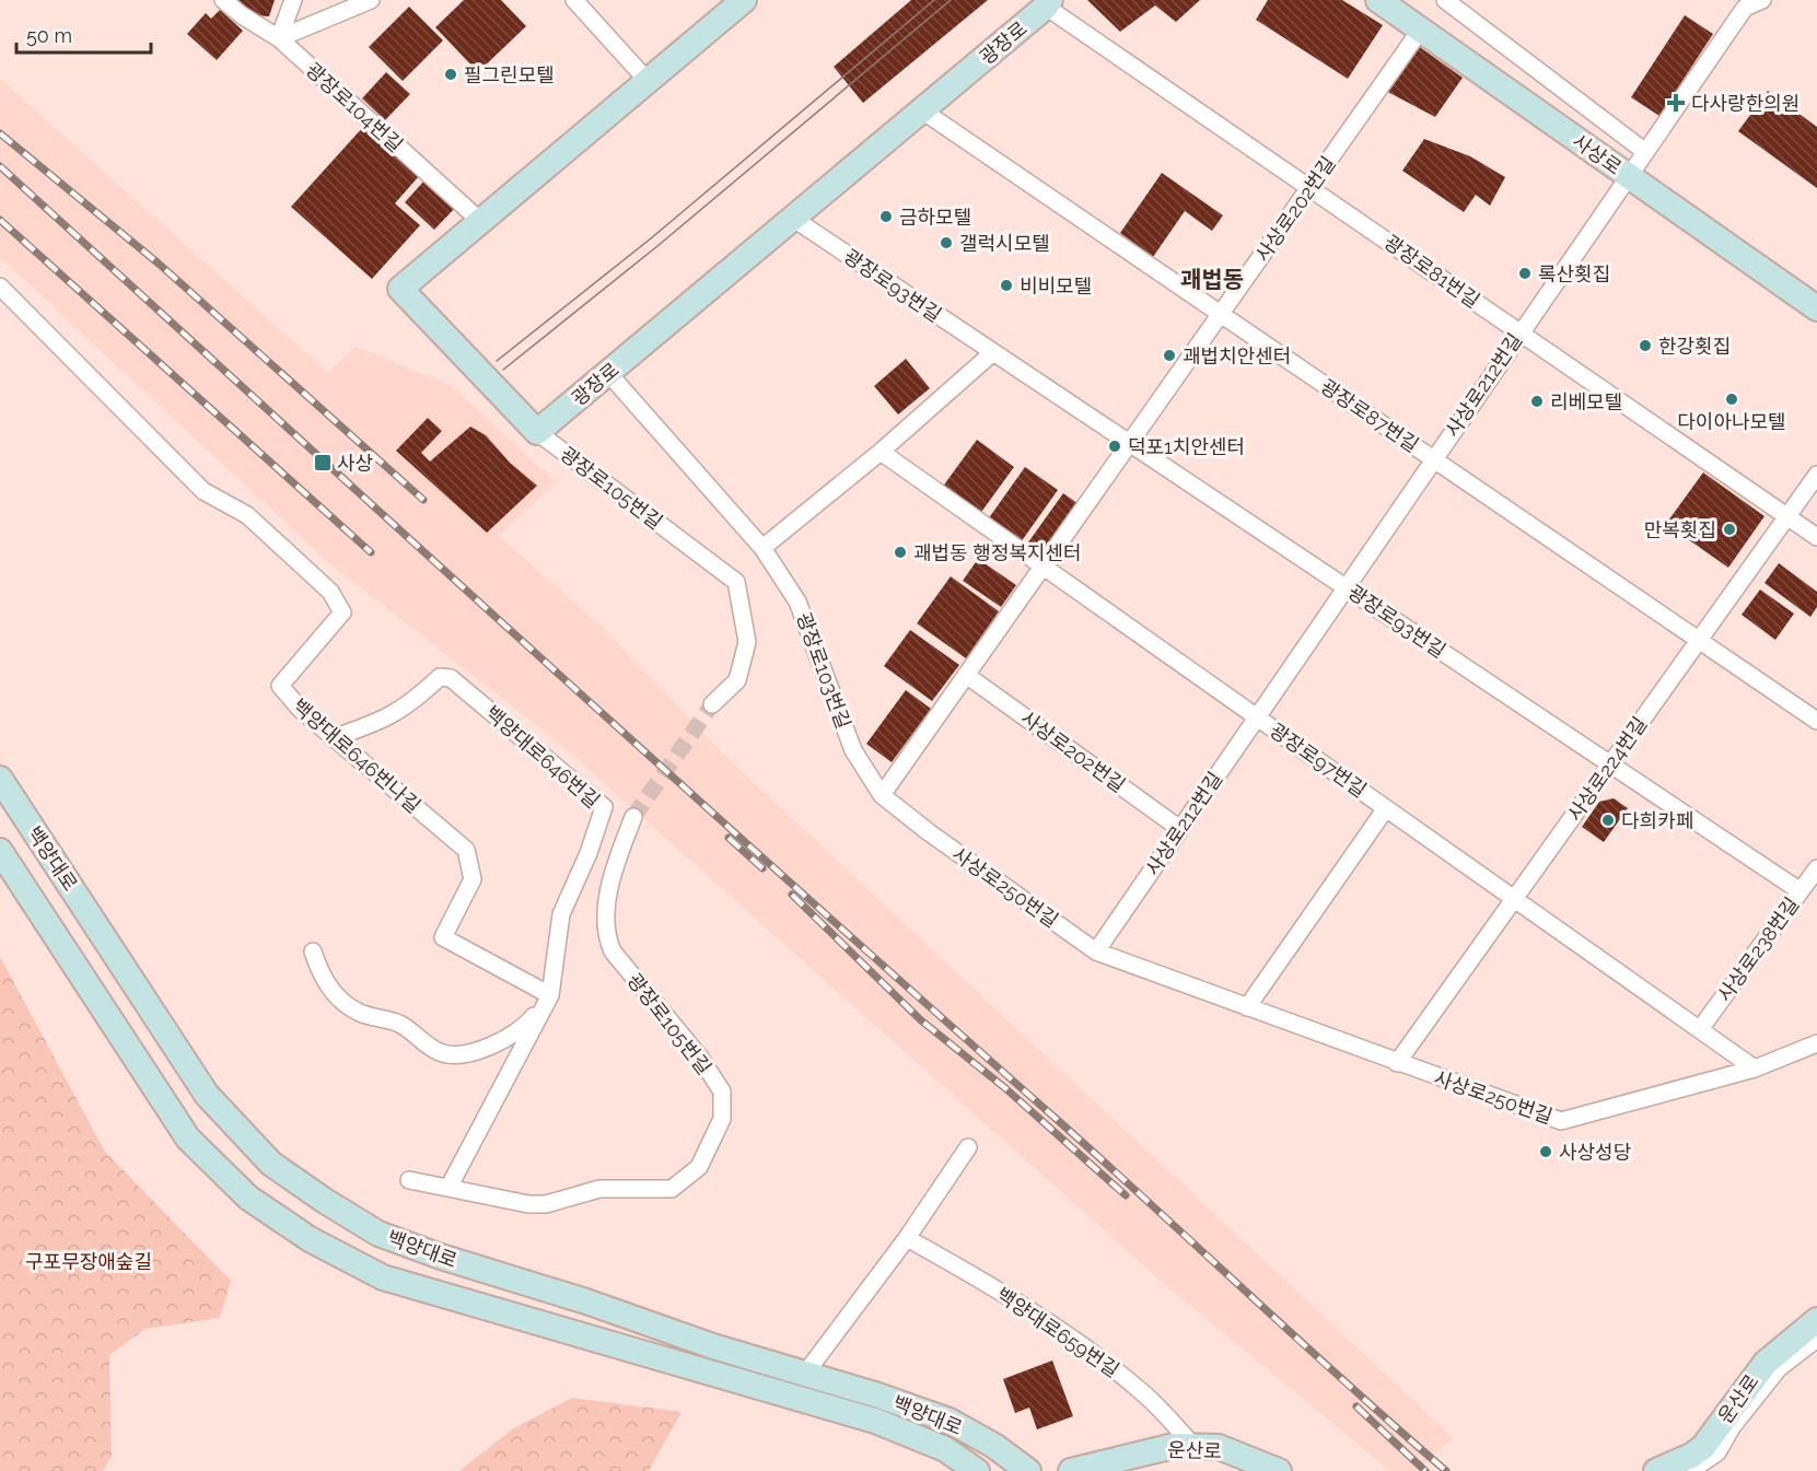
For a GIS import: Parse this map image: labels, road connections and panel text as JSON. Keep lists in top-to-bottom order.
{
  "streets": {
    "main road": [
      "광장로",
      "사상로",
      "백양대로",
      "운산로"
    ],
    "street": [
      "광장로104번길",
      "사상로202번길",
      "광장로81번길",
      "광장로93번길",
      "사상로212번길",
      "광장로87번길",
      "광장로105번길",
      "광장로103번길",
      "백양대로646번나길",
      "백양대로646번길",
      "광장로97번길",
      "사상로224번길",
      "사상로250번길",
      "사상로238번길",
      "백양대로659번길"
    ]
  },
  "crossings": [
    ["광장로", "광장로81번길"],
    ["광장로", "광장로93번길"],
    ["광장로", "광장로87번길"],
    ["광장로", "광장로105번길"],
    ["광장로", "광장로103번길"],
    ["사상로", "사상로202번길"],
    ["사상로", "사상로212번길"],
    ["사상로202번길", "광장로81번길"],
    ["사상로202번길", "광장로93번길"],
    ["사상로202번길", "사상로212번길"],
    ["사상로202번길", "광장로87번길"],
    ["사상로202번길", "광장로103번길"],
    ["사상로202번길", "광장로97번길"],
    ["사상로202번길", "사상로250번길"],
    ["광장로81번길", "사상로212번길"],
    ["광장로81번길", "사상로224번길"],
    ["광장로93번길", "사상로212번길"],
    ["광장로93번길", "사상로224번길"],
    ["광장로93번길", "사상로238번길"],
    ["사상로212번길", "광장로87번길"],
    ["사상로212번길", "광장로97번길"],
    ["사상로212번길", "사상로250번길"],
    ["광장로87번길", "사상로224번길"],
    ["광장로105번길", "백양대로646번길"],
    ["광장로103번길", "사상로250번길"],
    ["백양대로646번나길", "백양대로646번길"],
    ["광장로97번길", "사상로224번길"],
    ["광장로97번길", "사상로250번길"],
    ["광장로97번길", "사상로238번길"],
    ["사상로224번길", "사상로250번길"],
    ["백양대로659번길", "운산로"]
  ],
  "districts": ["괘법동"],
  "parks": ["구포무장애숲길"],
  "places": {
    "other": [
      "필그린모텔",
      "금하모텔",
      "갤럭시모텔",
      "록산횟집",
      "비비모텔",
      "한강횟집",
      "괘법치안센터",
      "다이아나모텔",
      "리베모텔",
      "덕포1치안센터",
      "만복횟집",
      "괘법동 행정복지센터",
      "다희카페",
      "사상성당"
    ],
    "health": ["다사랑한의원"],
    "transit": ["사상"]
  },
  "scale_bar": "50 m"
}
